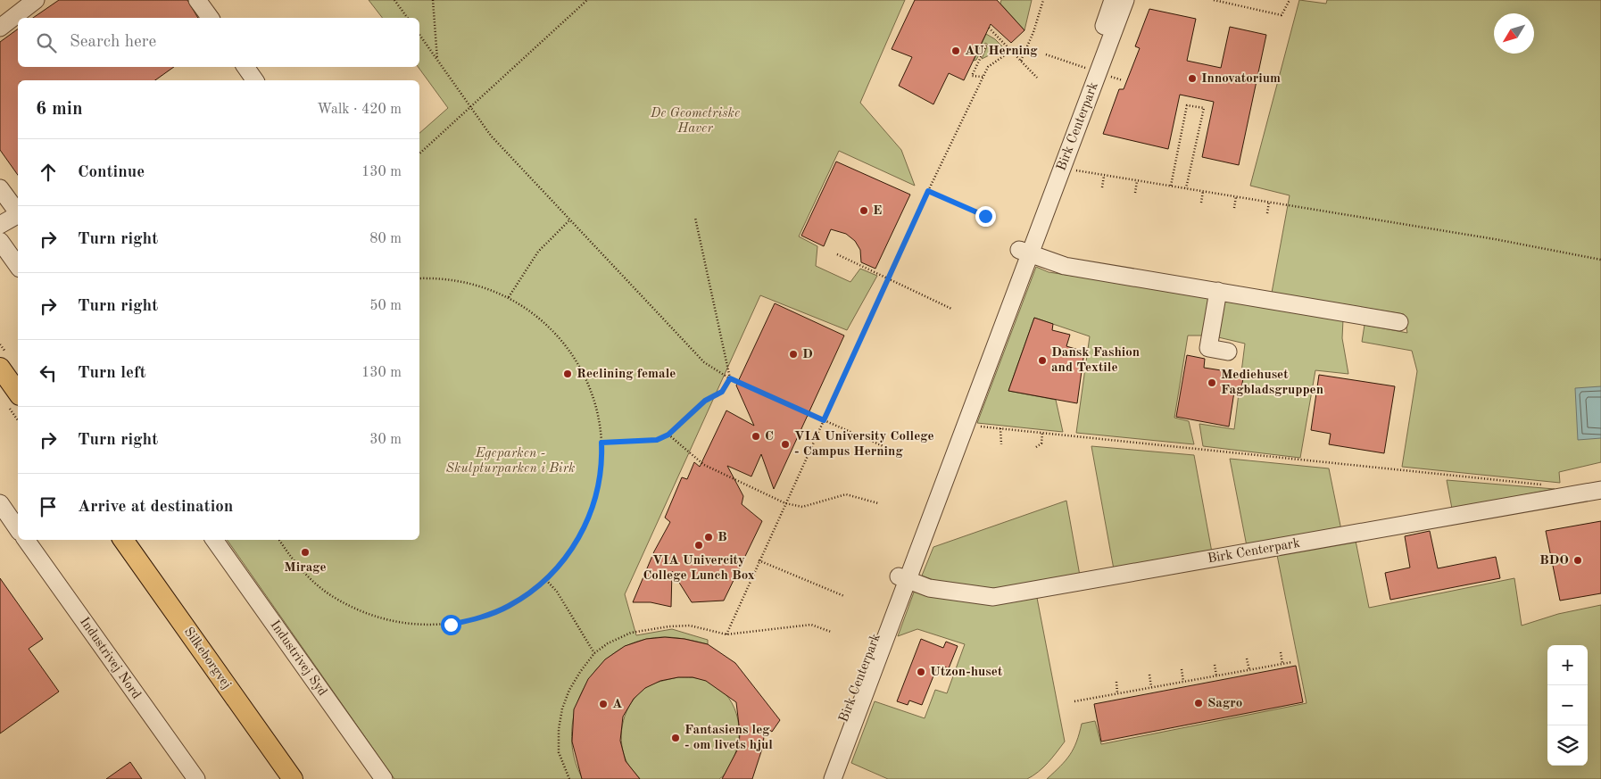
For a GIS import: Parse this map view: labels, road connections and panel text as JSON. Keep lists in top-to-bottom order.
{
  "streets": {
    "main road": ["Silkeborgvej"],
    "street": ["Birk Centerpark", "Industrivej Nord", "Industrivej Syd"]
  },
  "parks": ["De Geometriske Haver", "Egeparken - Skulpturparken i Birk"],
  "places": [
    "AU Herning",
    "Innovatorium",
    "E",
    "D",
    "Dansk Fashion and Textile",
    "Reclining female",
    "Mediehuset Fagbladsgruppen",
    "C",
    "VIA University College - Campus Herning",
    "B",
    "VIA Univercity College Lunch Box",
    "Mirage",
    "BDO",
    "Utzon-huset",
    "Sagro",
    "A",
    "Fantasiens leg - om livets hjul"
  ],
  "north": "bottom left",
  "page": {
    "search": "Search here",
    "heading": ["6 min", "Walk · 420 m"],
    "list": [
      ["Continue", "130 m"],
      ["Turn right", "80 m"],
      ["Turn right", "50 m"],
      ["Turn left", "130 m"],
      ["Turn right", "30 m"],
      "Arrive at destination"
    ],
    "map_buttons": ["+", "−"]
  }
}
